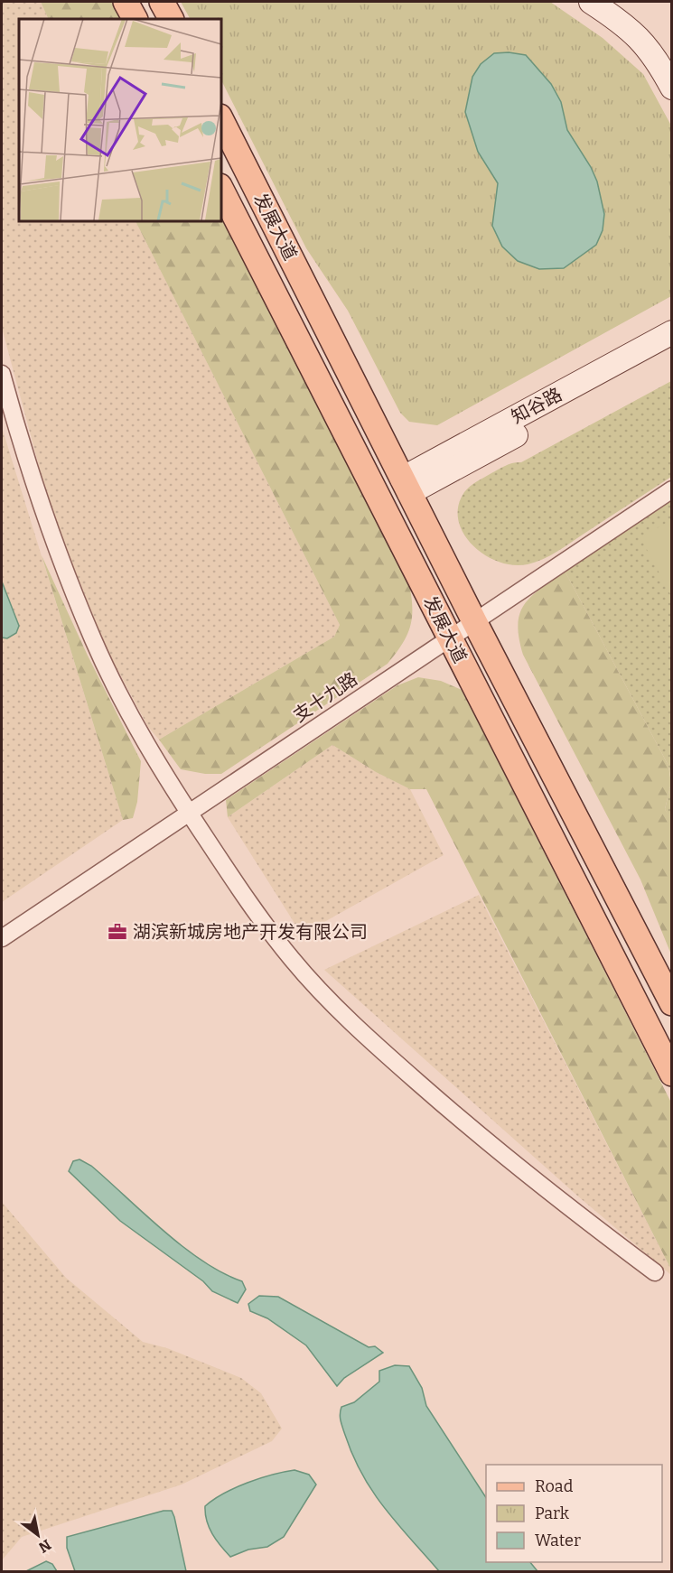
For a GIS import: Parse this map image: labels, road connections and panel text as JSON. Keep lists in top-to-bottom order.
{
  "streets": {
    "main road": ["发展大道"],
    "street": ["知谷路", "支十九路"]
  },
  "crossings": [
    ["发展大道", "知谷路"],
    ["发展大道", "支十九路"]
  ],
  "places": {
    "office": ["湖滨新城房地产开发有限公司"]
  },
  "legend": ["Road", "Park", "Water"],
  "north": "bottom right"
}
